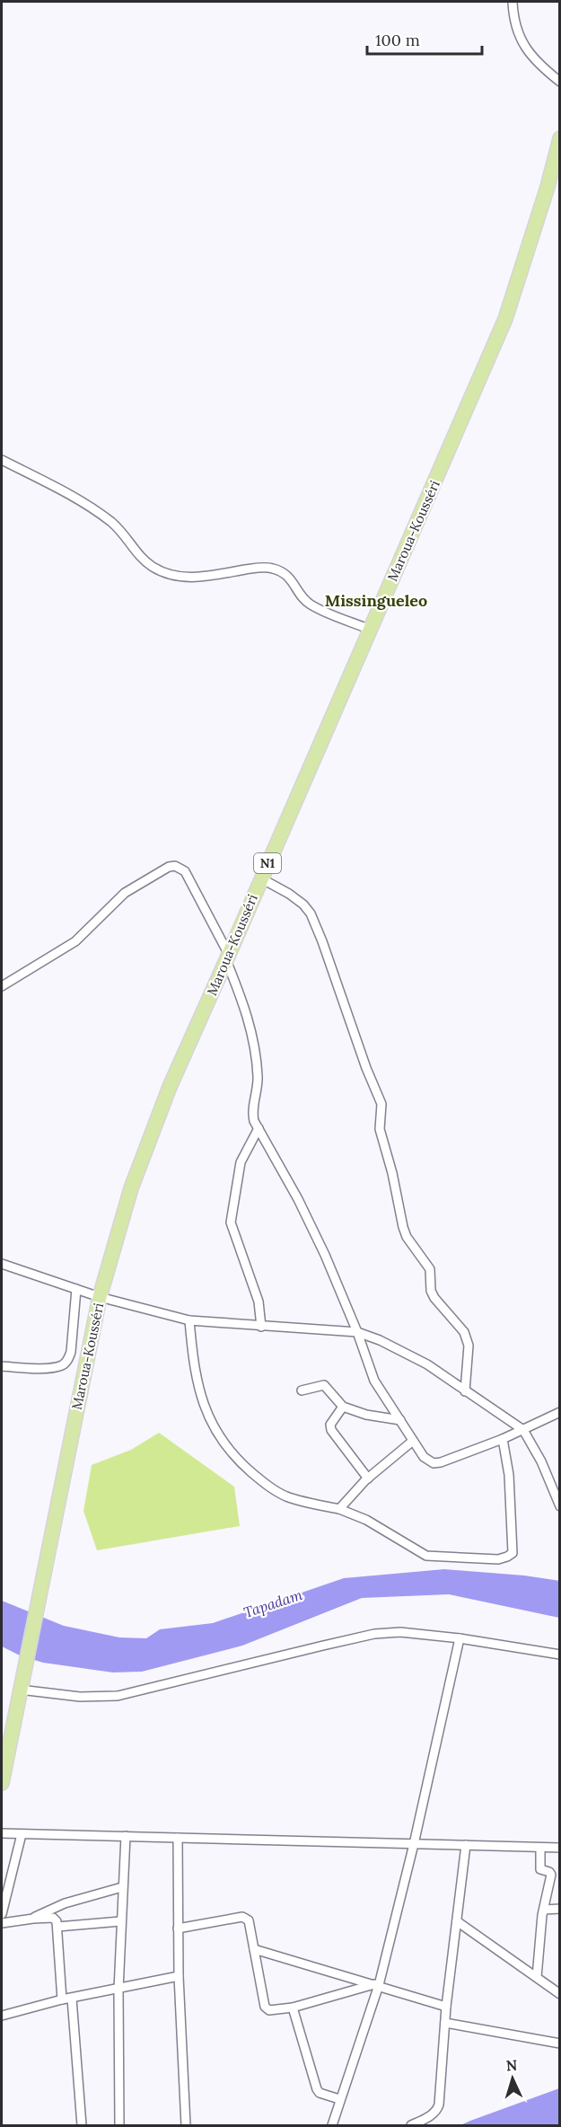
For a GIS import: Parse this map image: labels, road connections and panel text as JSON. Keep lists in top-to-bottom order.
{
  "streets": {
    "highway": ["Maroua-Kousséri", "N1"]
  },
  "districts": ["Missingueleo"],
  "water": ["Tapadam"],
  "scale_bar": "100 m",
  "north": "top"
}
